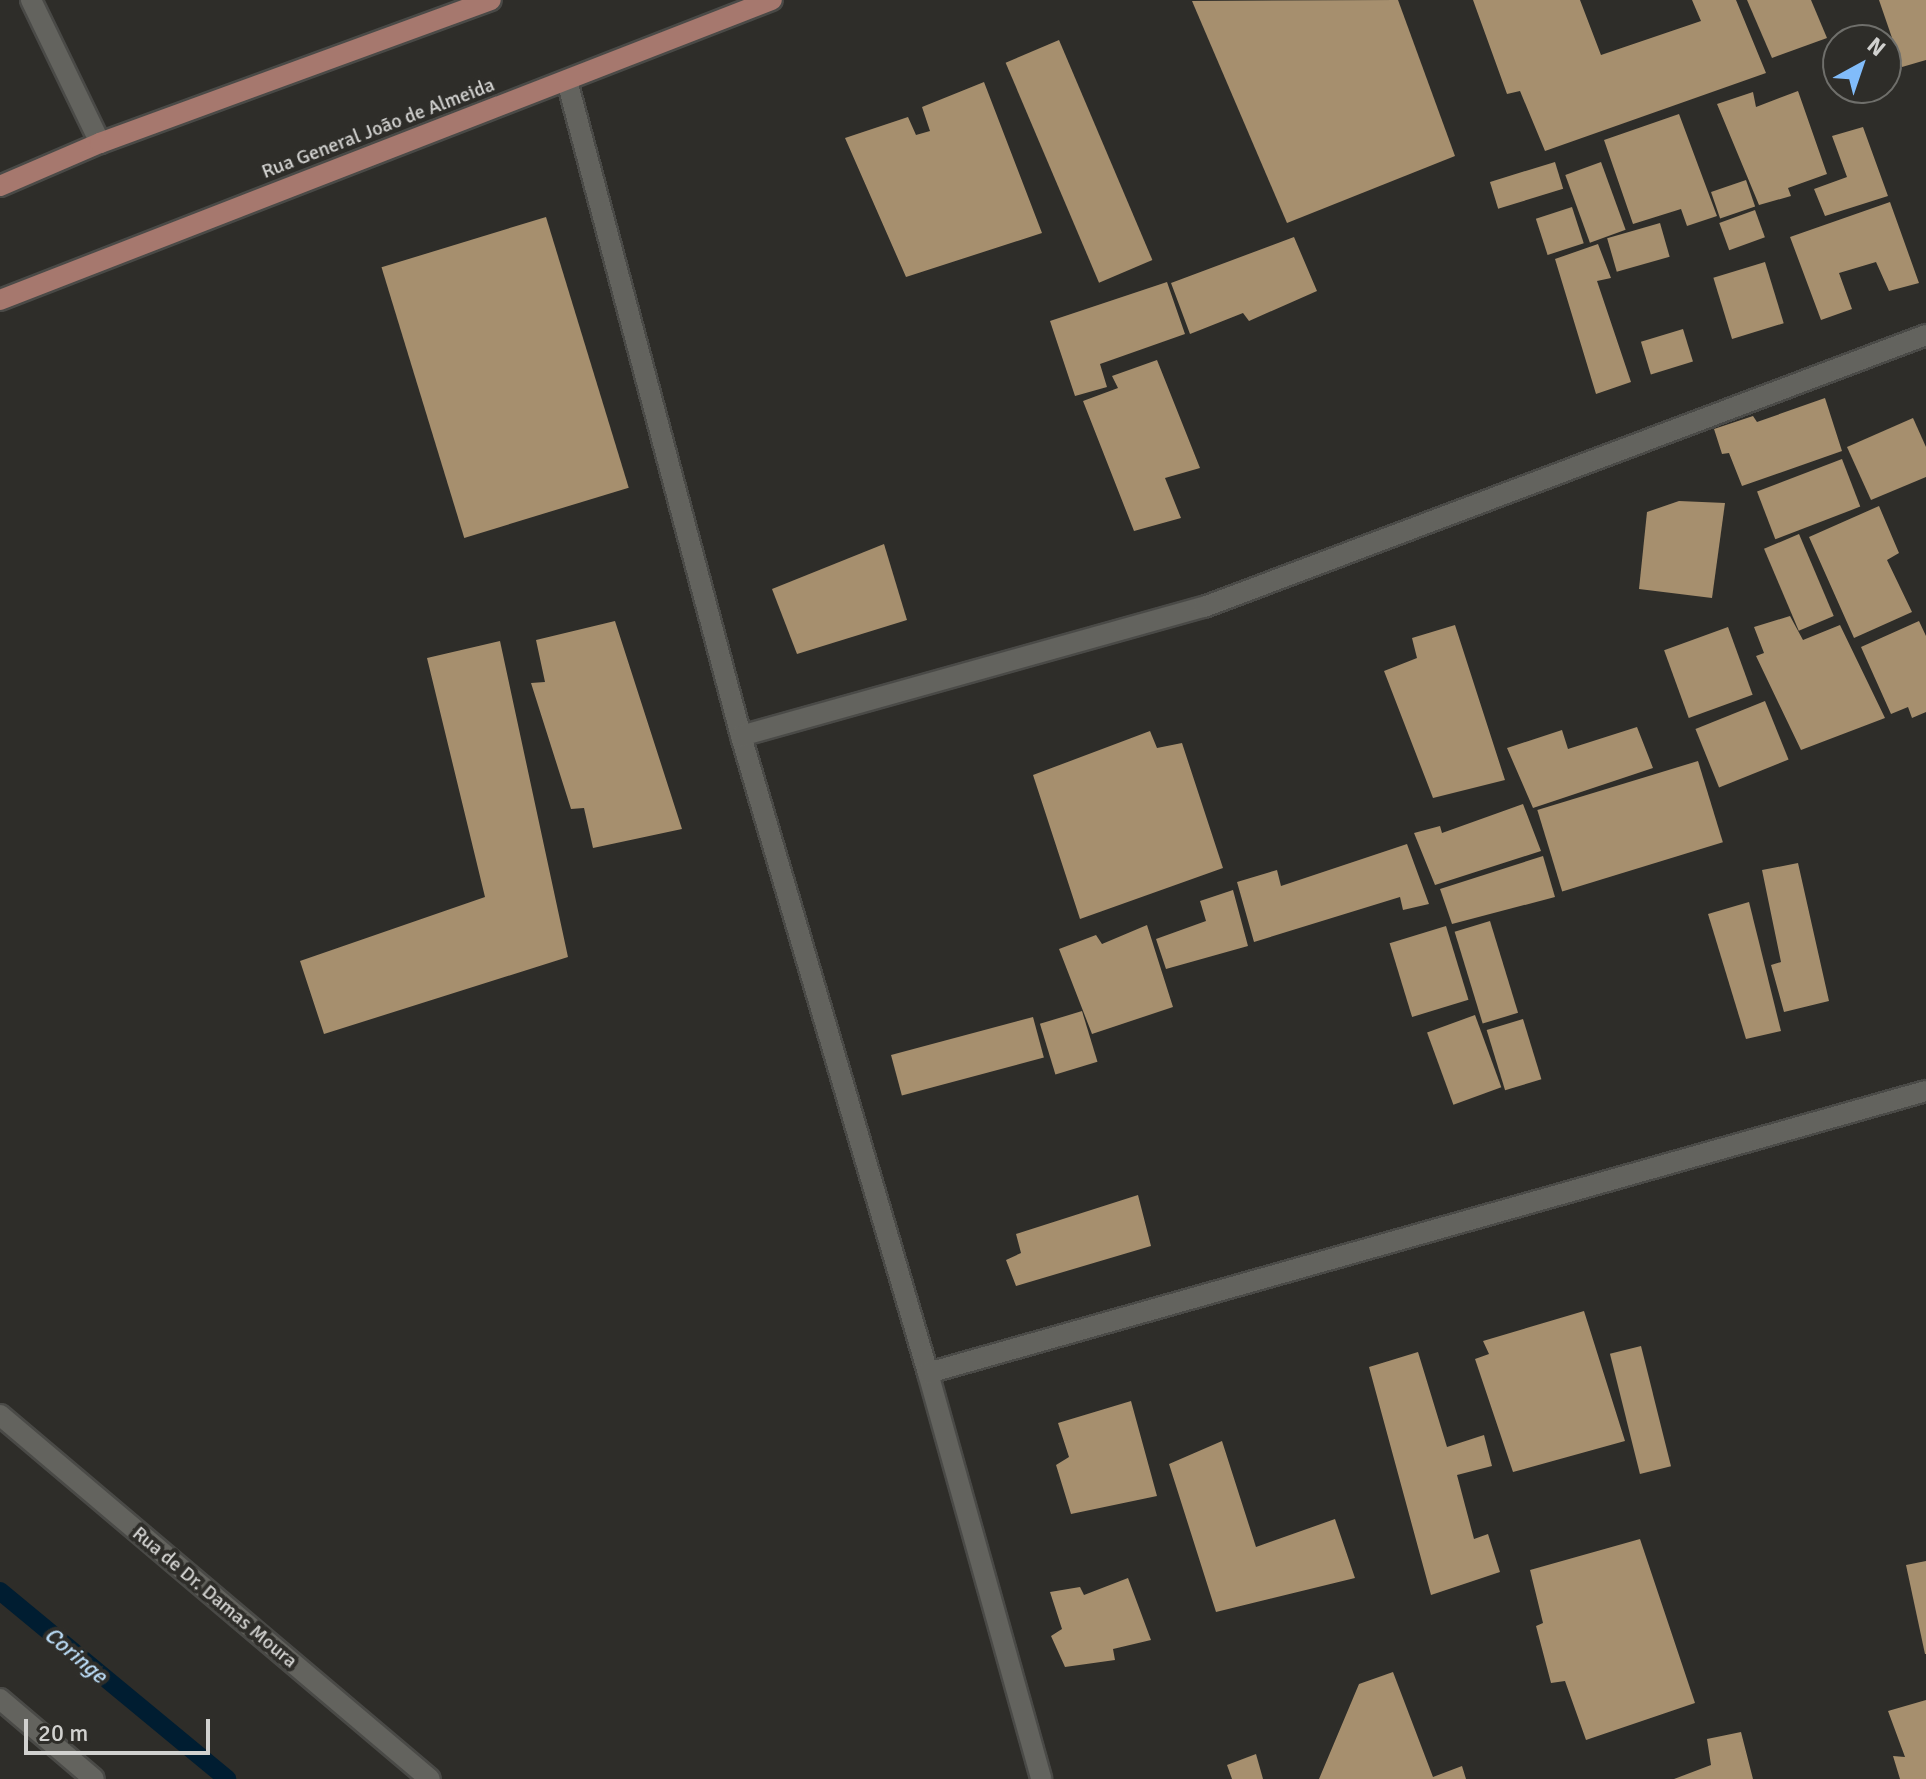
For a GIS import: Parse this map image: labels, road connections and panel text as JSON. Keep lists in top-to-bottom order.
{
  "streets": {
    "main road": ["Rua General João de Almeida"],
    "street": ["Rua de Dr. Damas Moura"]
  },
  "water": ["Coringe"],
  "scale_bar": "20 m",
  "north": "top right"
}
